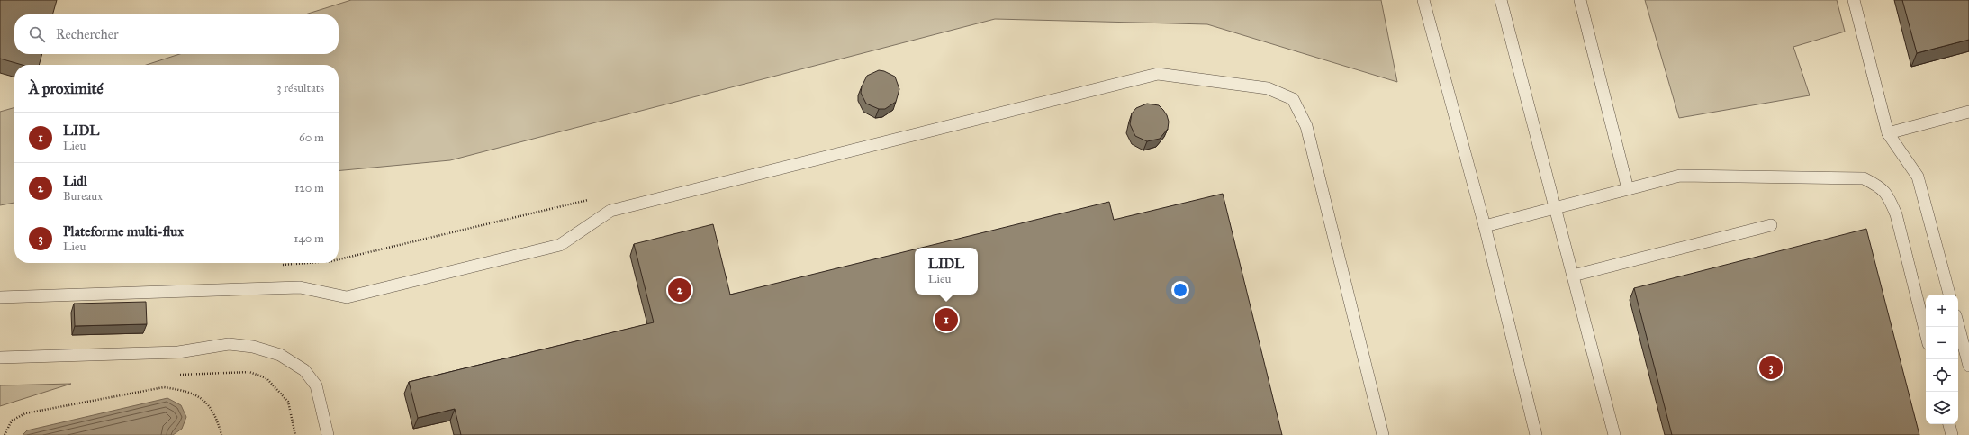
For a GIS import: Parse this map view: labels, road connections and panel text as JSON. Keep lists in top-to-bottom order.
{
  "page": {
    "search": "Rechercher",
    "heading": ["À proximité", "3 résultats"],
    "list": [
      {
        "mark": "1",
        "name": "LIDL",
        "note": "Lieu",
        "value": "60 m"
      },
      {
        "mark": "2",
        "name": "Lidl",
        "note": "Bureaux",
        "value": "120 m"
      },
      {
        "mark": "3",
        "name": "Plateforme multi-flux",
        "note": "Lieu",
        "value": "140 m"
      }
    ],
    "popup": ["LIDL", "Lieu"],
    "pins": ["2", "1", "3"],
    "map_buttons": ["+", "−"]
  }
}
